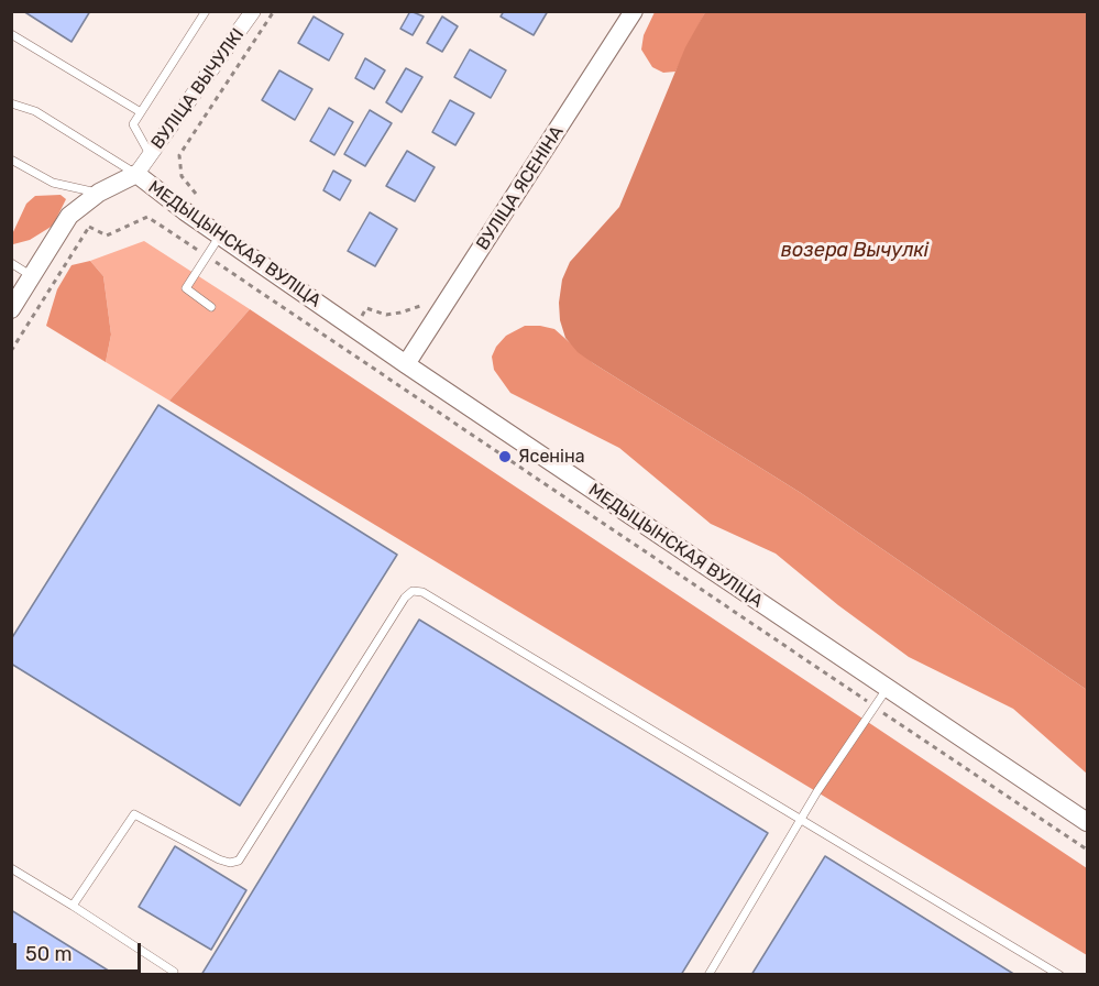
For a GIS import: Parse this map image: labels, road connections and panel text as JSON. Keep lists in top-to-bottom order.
{
  "streets": {
    "street": ["ВУЛІЦА ВЫЧУЛКІ", "ВУЛІЦА ЯСЕНІНА", "МЕДЫЦЫНСКАЯ ВУЛІЦА"]
  },
  "crossings": [
    ["ВУЛІЦА ВЫЧУЛКІ", "МЕДЫЦЫНСКАЯ ВУЛІЦА"],
    ["ВУЛІЦА ЯСЕНІНА", "МЕДЫЦЫНСКАЯ ВУЛІЦА"]
  ],
  "water": ["возера Вычулкі"],
  "places": ["Ясеніна"],
  "scale_bar": "50 m"
}
